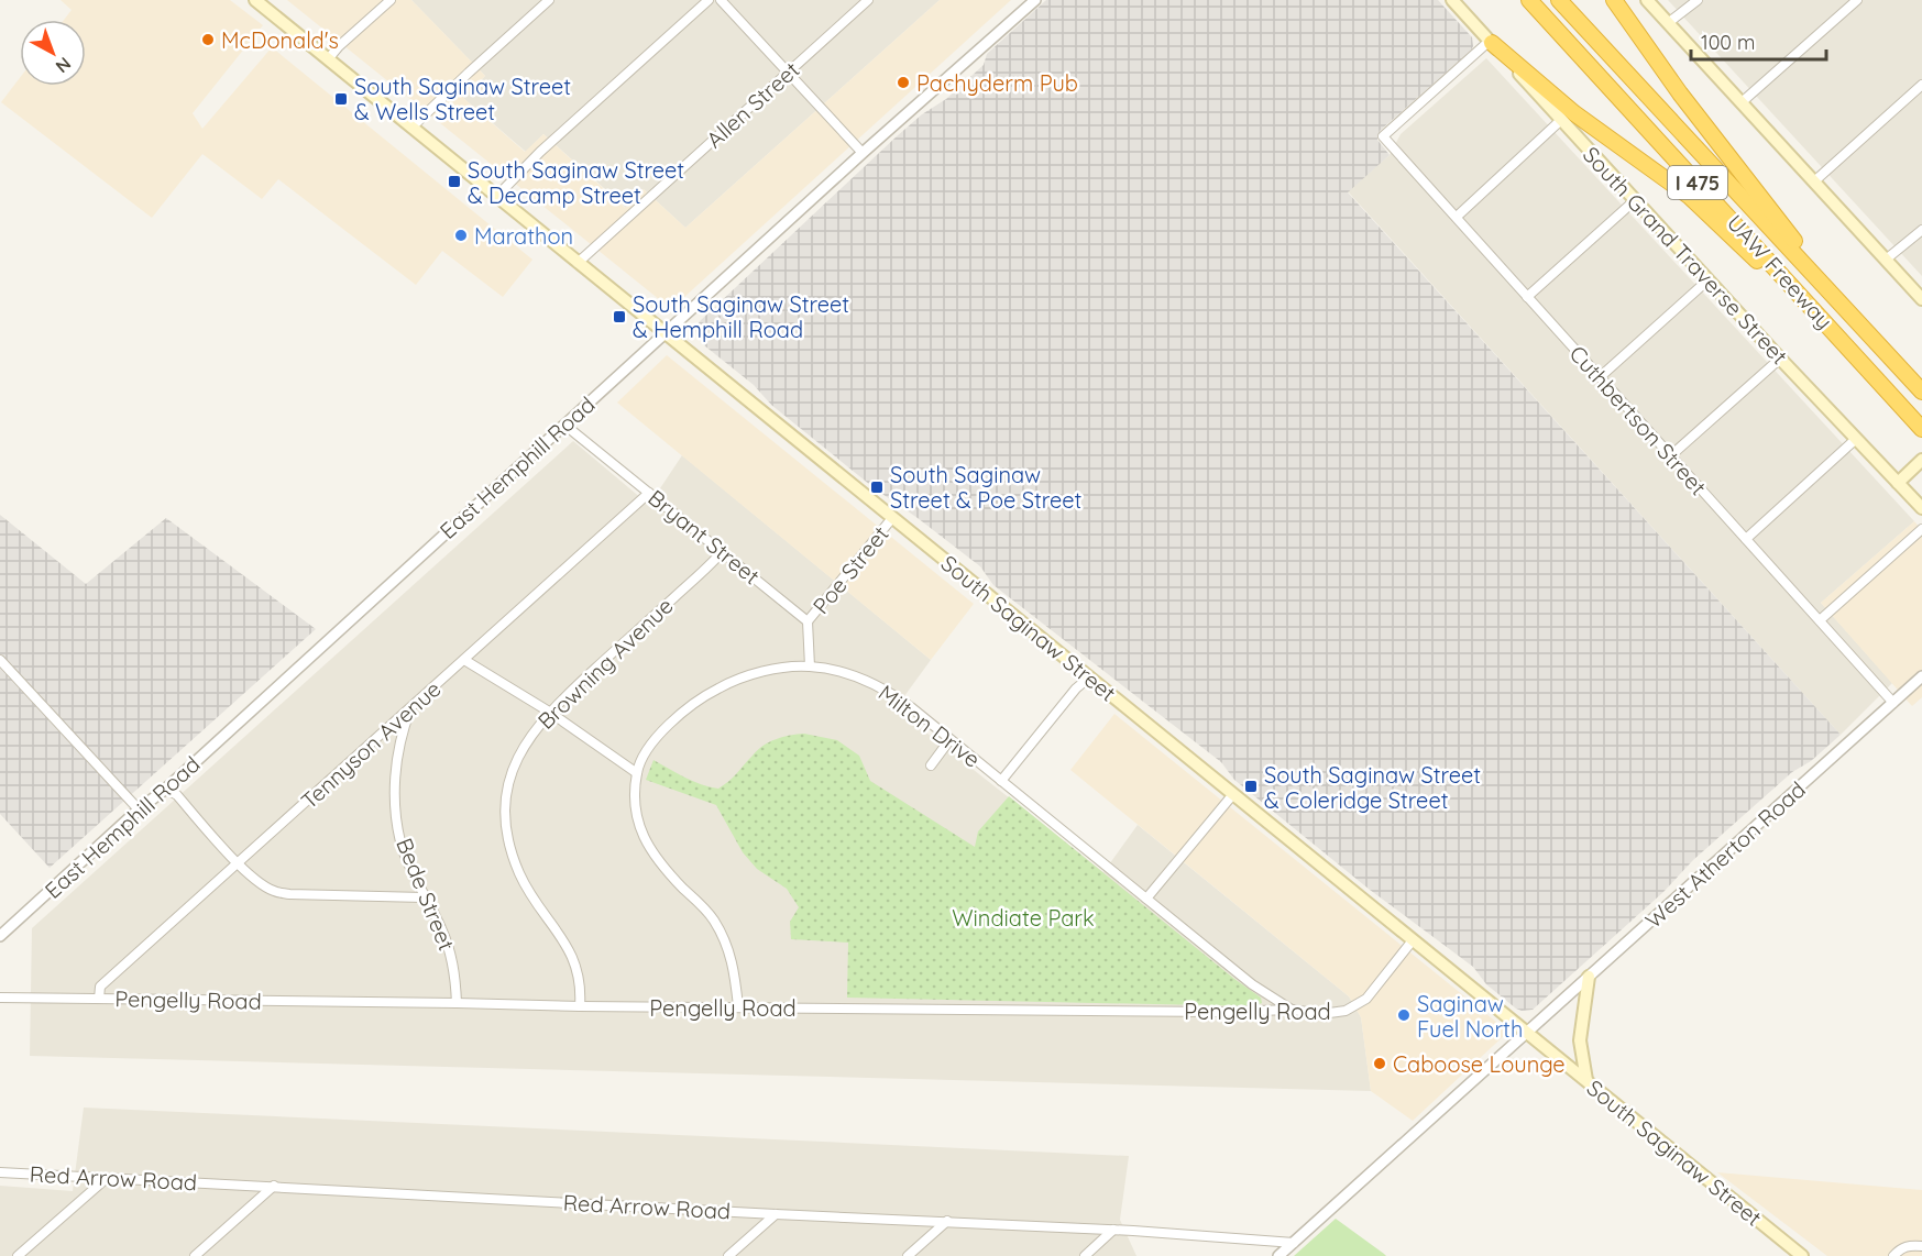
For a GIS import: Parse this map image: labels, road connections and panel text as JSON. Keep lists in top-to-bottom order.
{
  "streets": {
    "highway": ["I 475", "UAW Freeway"],
    "main road": ["South Grand Traverse Street", "South Saginaw Street"],
    "street": [
      "Allen Street",
      "Cuthbertson Street",
      "East Hemphill Road",
      "Bryant Street",
      "Poe Street",
      "Browning Avenue",
      "Milton Drive",
      "Tennyson Avenue",
      "West Atherton Road",
      "Bede Street",
      "Pengelly Road",
      "Red Arrow Road"
    ]
  },
  "crossings": [
    ["Allen Street", "South Saginaw Street"],
    ["South Grand Traverse Street", "Cuthbertson Street"],
    ["Cuthbertson Street", "West Atherton Road"],
    ["East Hemphill Road", "Bryant Street"],
    ["East Hemphill Road", "South Saginaw Street"],
    ["Bryant Street", "Poe Street"],
    ["Bryant Street", "Browning Avenue"],
    ["Bryant Street", "Tennyson Avenue"],
    ["Poe Street", "South Saginaw Street"],
    ["South Saginaw Street", "West Atherton Road"],
    ["South Saginaw Street", "Pengelly Road"],
    ["Browning Avenue", "Pengelly Road"],
    ["Milton Drive", "Pengelly Road"],
    ["Tennyson Avenue", "Bede Street"],
    ["Tennyson Avenue", "Pengelly Road"],
    ["West Atherton Road", "Red Arrow Road"],
    ["Bede Street", "Pengelly Road"]
  ],
  "parks": ["Windiate Park"],
  "places": {
    "other": [
      "McDonald's",
      "Pachyderm Pub",
      "Marathon",
      "Saginaw Fuel North",
      "Caboose Lounge"
    ],
    "transit": [
      "South Saginaw Street & Wells Street",
      "South Saginaw Street & Decamp Street",
      "South Saginaw Street & Hemphill Road",
      "South Saginaw Street & Poe Street",
      "South Saginaw Street & Coleridge Street"
    ]
  },
  "scale_bar": "100 m",
  "north": "bottom right"
}
